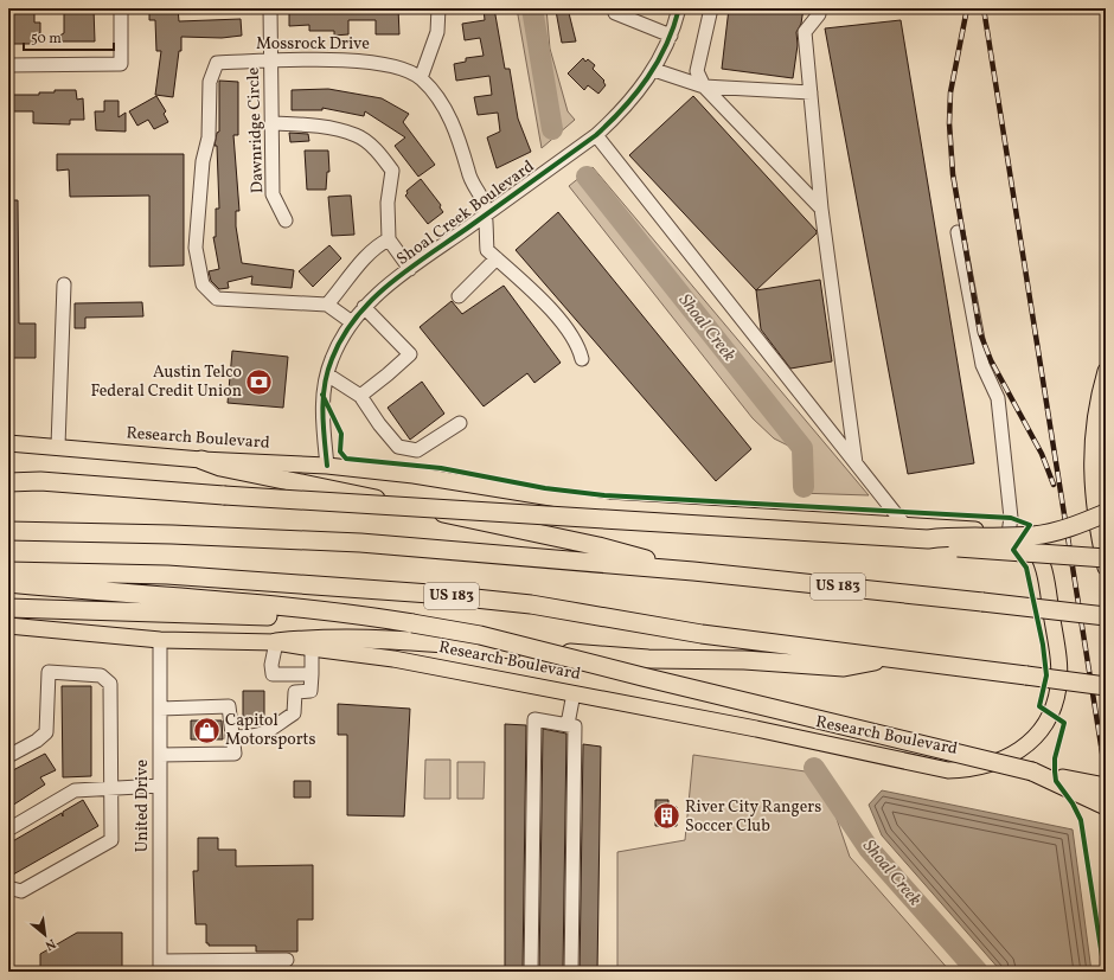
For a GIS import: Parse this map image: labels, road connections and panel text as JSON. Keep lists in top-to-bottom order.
{
  "streets": {
    "highway": ["US 183"],
    "main road": ["Research Boulevard"],
    "street": [
      "Mossrock Drive",
      "Dawnridge Circle",
      "Shoal Creek Boulevard",
      "United Drive"
    ]
  },
  "crossings": [
    ["Mossrock Drive", "Dawnridge Circle"],
    ["Mossrock Drive", "Shoal Creek Boulevard"],
    ["Shoal Creek Boulevard", "Research Boulevard"],
    ["Research Boulevard", "United Drive"]
  ],
  "water": ["Shoal Creek"],
  "places": {
    "bank": ["Austin Telco Federal Credit Union"],
    "shop": ["Capitol Motorsports"],
    "building": ["River City Rangers Soccer Club"]
  },
  "scale_bar": "50 m",
  "north": "bottom right"
}
